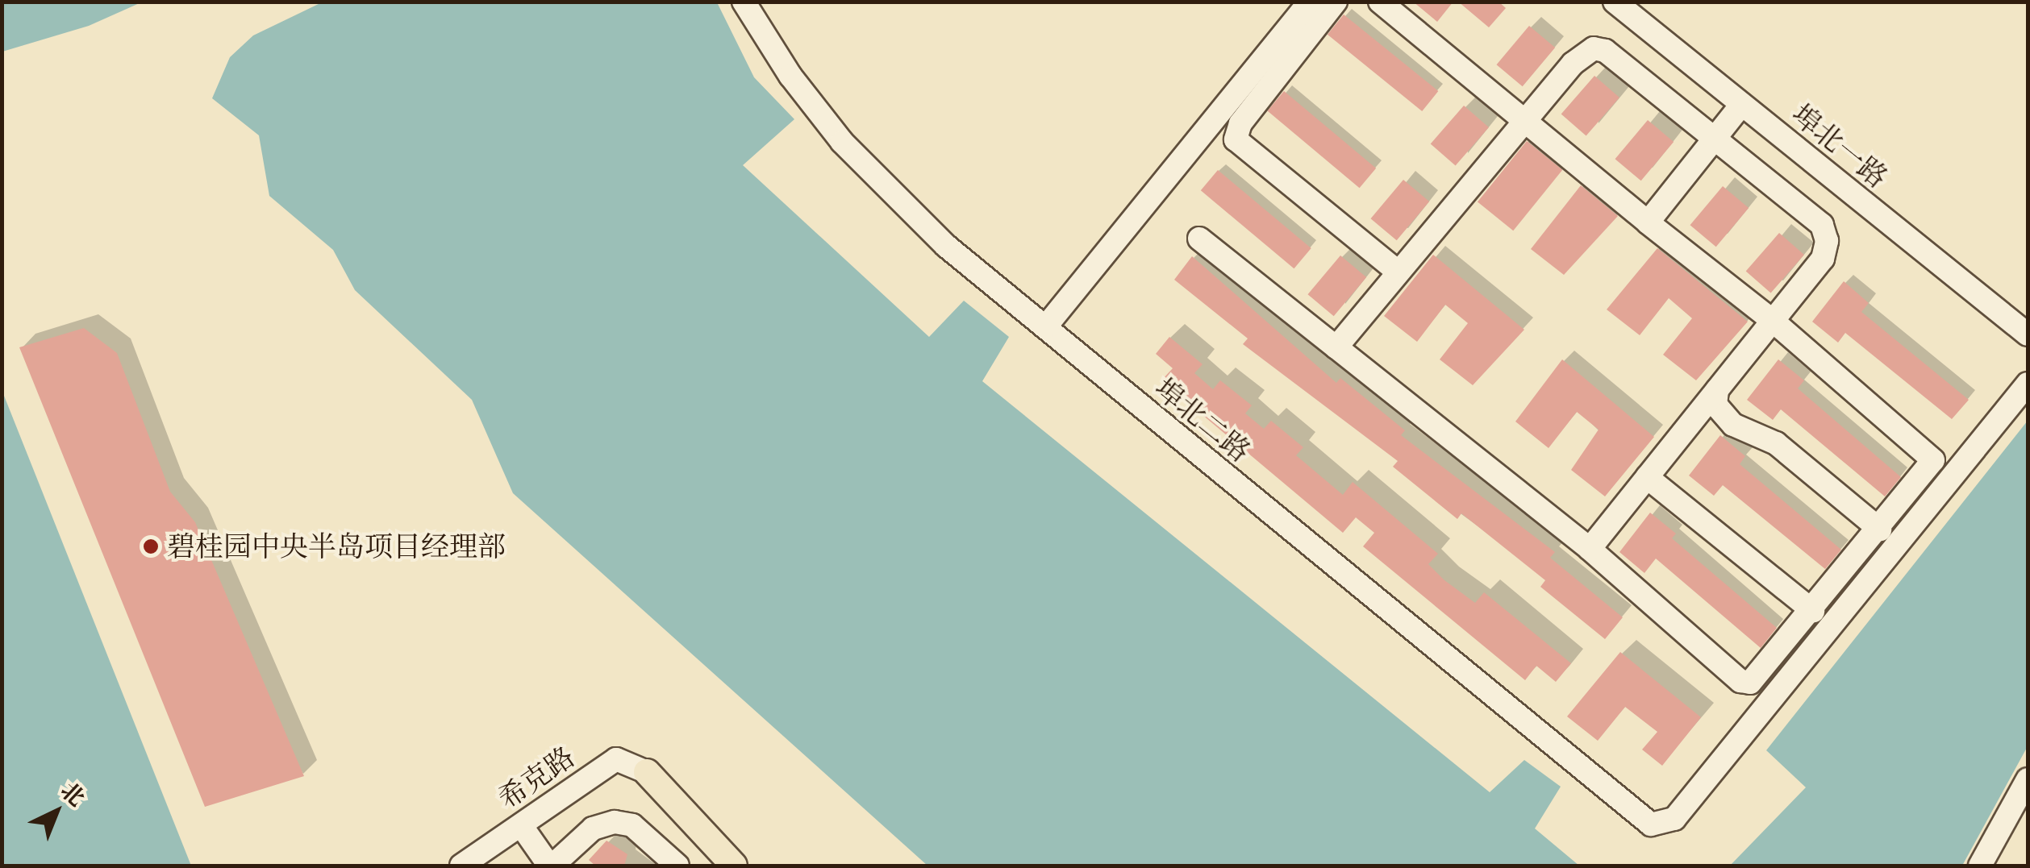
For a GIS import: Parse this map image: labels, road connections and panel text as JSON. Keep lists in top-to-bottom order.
{
  "streets": {
    "street": ["埠北一路", "埠北二路", "希克路"]
  },
  "places": ["碧桂园中央半岛项目经理部"],
  "north": "top right"
}
